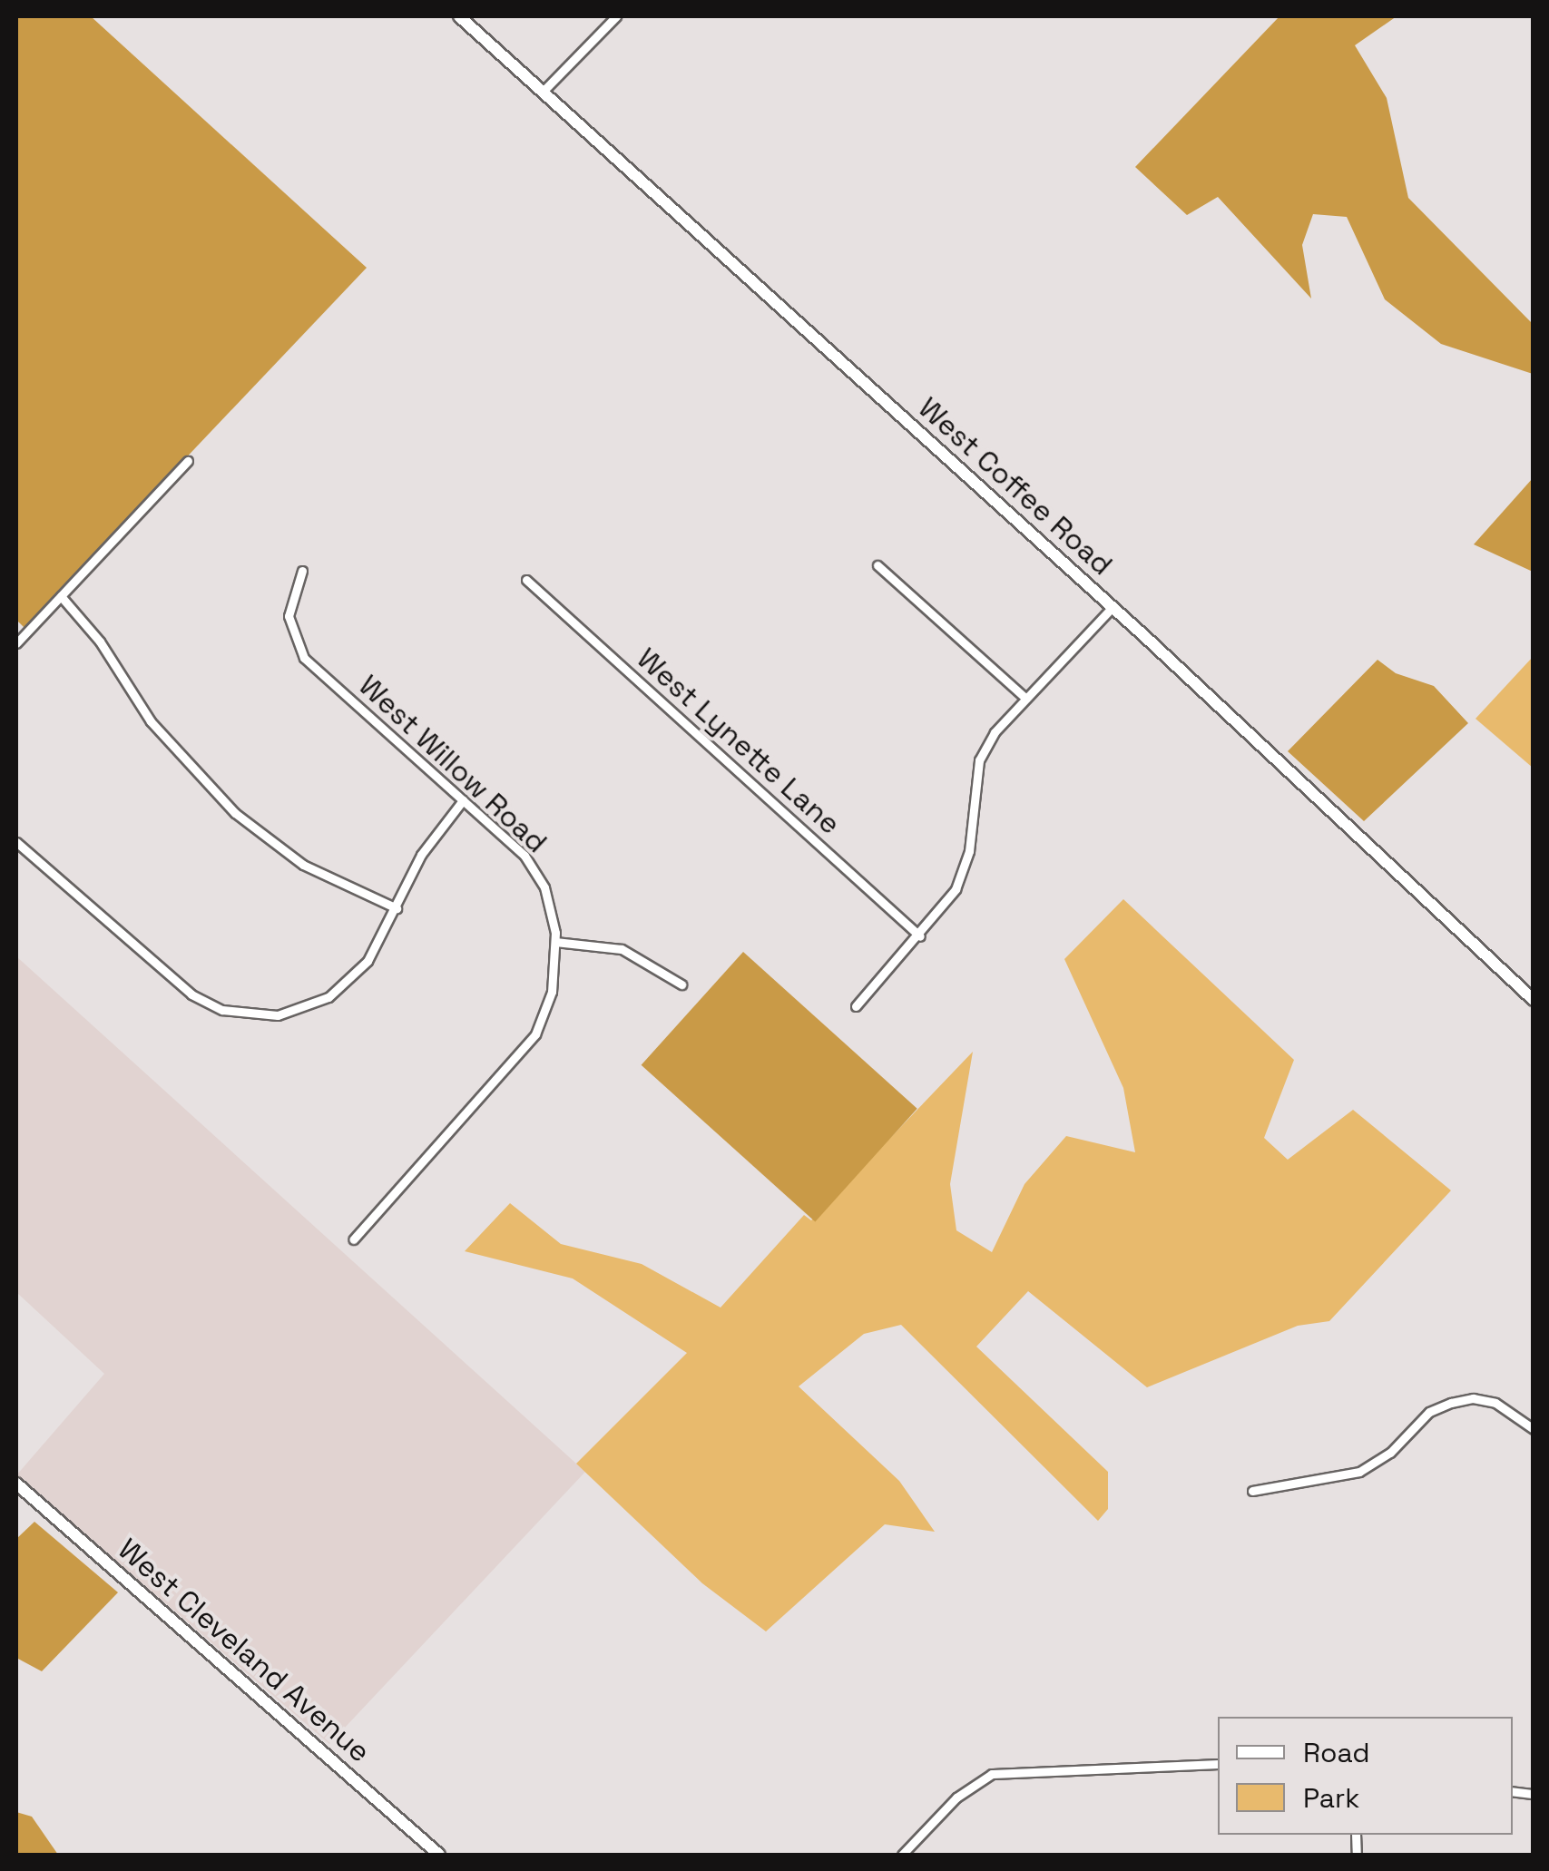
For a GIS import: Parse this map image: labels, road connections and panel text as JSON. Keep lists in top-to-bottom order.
{
  "streets": {
    "street": [
      "West Coffee Road",
      "West Lynette Lane",
      "West Willow Road",
      "West Cleveland Avenue"
    ]
  },
  "legend": ["Road", "Park"]
}
